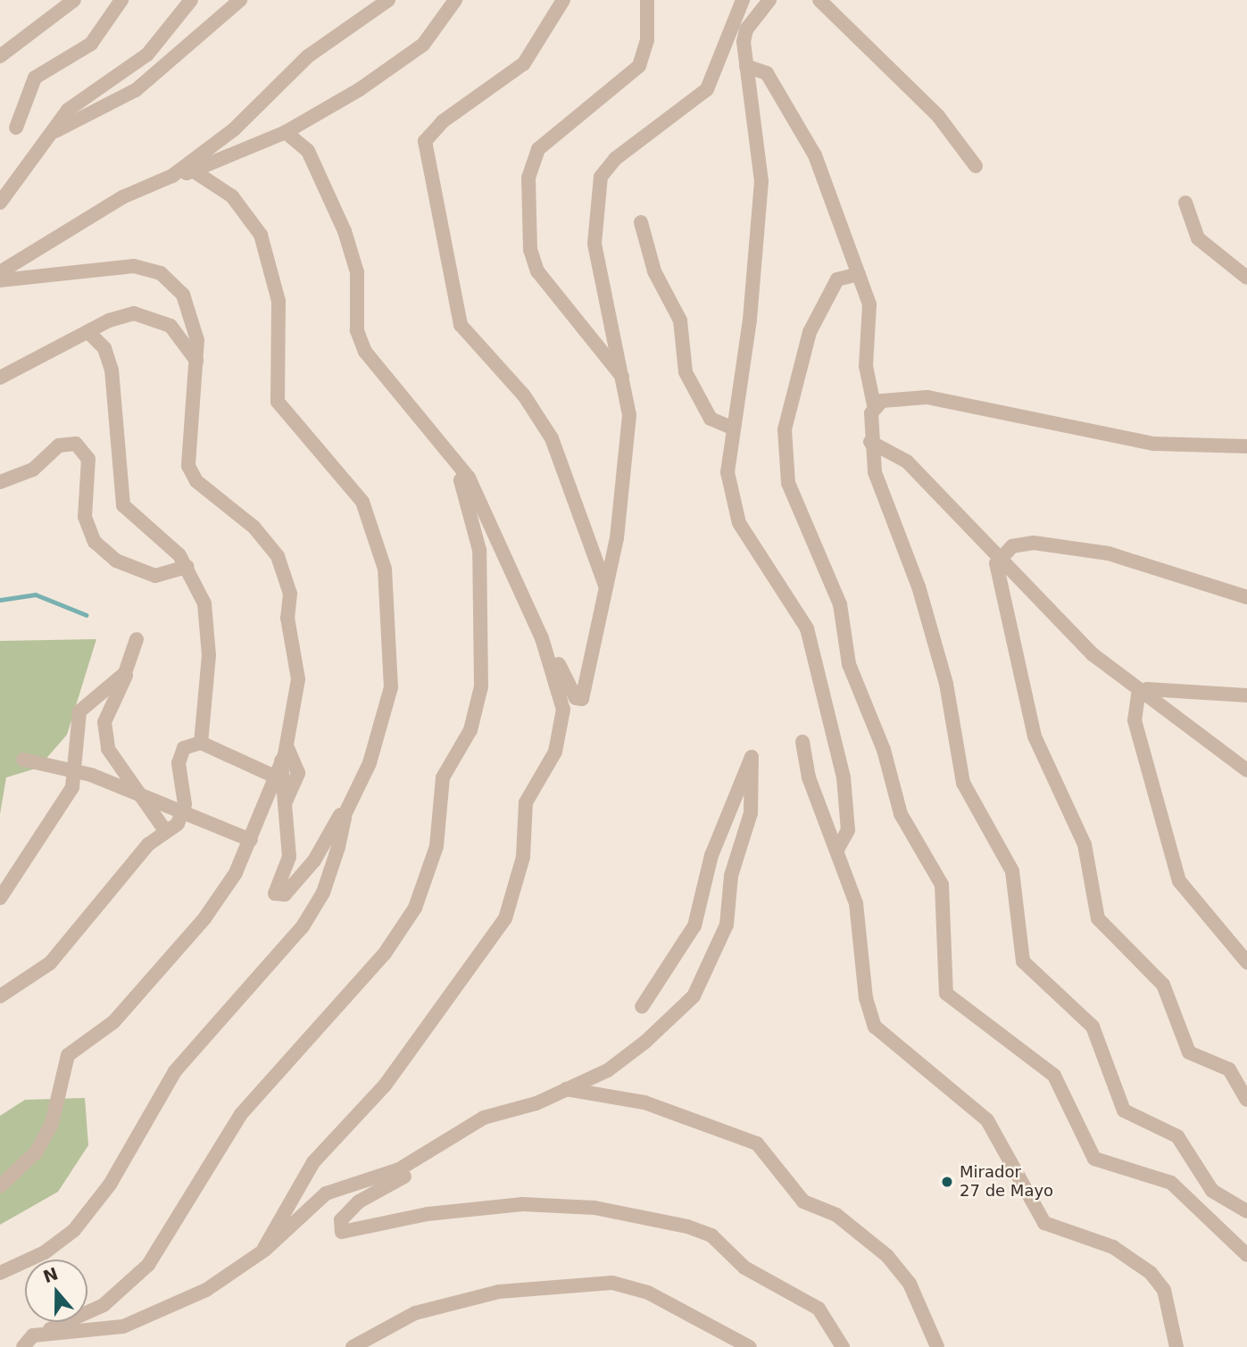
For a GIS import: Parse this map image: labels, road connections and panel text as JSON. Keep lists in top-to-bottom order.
{
  "places": ["Mirador 27 de Mayo"],
  "north": "top"
}
